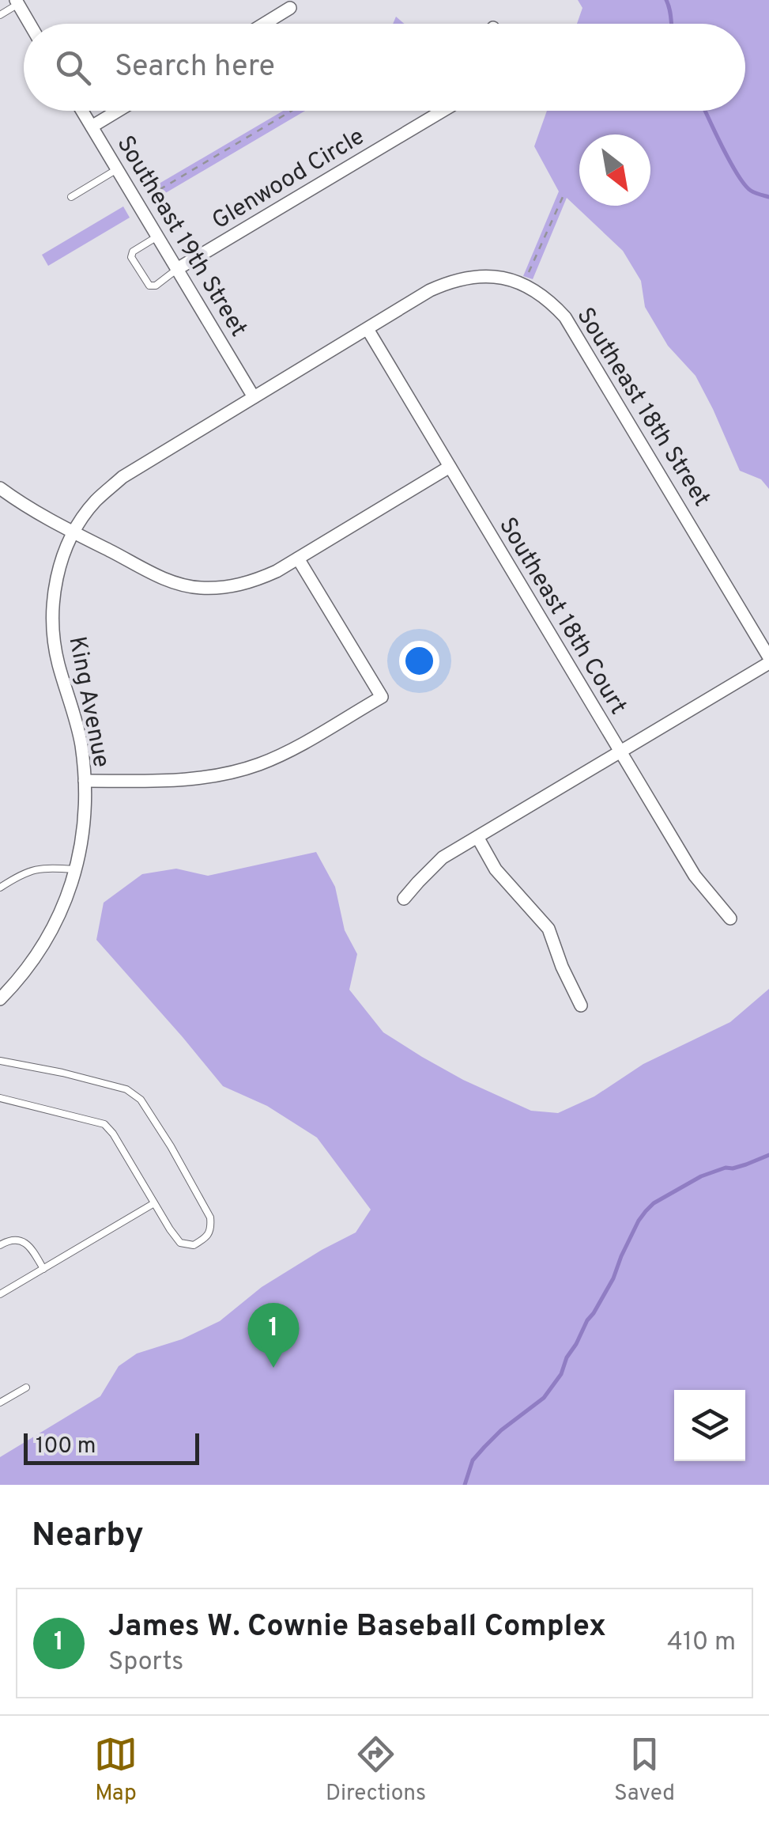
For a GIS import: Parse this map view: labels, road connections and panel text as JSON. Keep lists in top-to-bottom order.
{
  "streets": {
    "street": [
      "Glenwood Circle",
      "Southeast 19th Street",
      "Southeast 18th Street",
      "Southeast 18th Court",
      "King Avenue"
    ]
  },
  "crossings": [
    ["Glenwood Circle", "Southeast 19th Street"],
    ["Southeast 19th Street", "King Avenue"],
    ["Southeast 18th Street", "King Avenue"],
    ["Southeast 18th Court", "King Avenue"]
  ],
  "scale_bar": "100 m",
  "north": "bottom right",
  "page": {
    "search": "Search here",
    "pins": "1",
    "scale": "100 m",
    "heading": "Nearby",
    "list": [
      {
        "mark": "1",
        "name": "James W. Cownie Baseball Complex",
        "note": "Sports",
        "value": "410 m"
      }
    ],
    "nav": ["Map", "Directions", "Saved"]
  }
}
